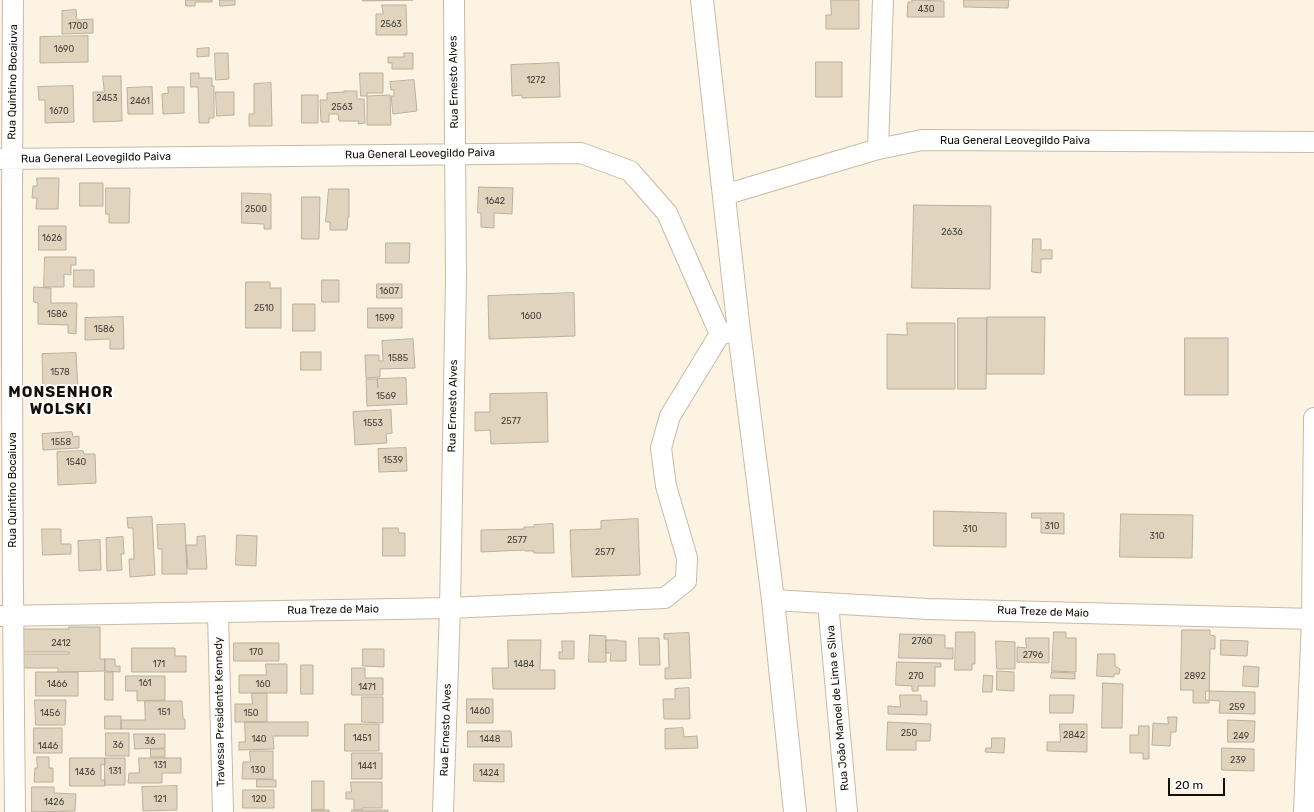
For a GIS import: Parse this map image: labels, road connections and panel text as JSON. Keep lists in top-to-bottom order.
{
  "streets": {
    "street": [
      "Rua Quintino Bocaiuva",
      "Rua Ernesto Alves",
      "Rua General Leovegildo Paiva",
      "Rua Treze de Maio",
      "Rua João Manoel de Lima e Silva",
      "Travessa Presidente Kennedy"
    ]
  },
  "crossings": [
    ["Rua Quintino Bocaiuva", "Rua General Leovegildo Paiva"],
    ["Rua Quintino Bocaiuva", "Rua Treze de Maio"],
    ["Rua Ernesto Alves", "Rua General Leovegildo Paiva"],
    ["Rua Ernesto Alves", "Rua Treze de Maio"],
    ["Rua General Leovegildo Paiva", "Rua Treze de Maio"],
    ["Rua Treze de Maio", "Rua João Manoel de Lima e Silva"],
    ["Rua Treze de Maio", "Travessa Presidente Kennedy"]
  ],
  "districts": ["MONSENHOR WOLSKI"],
  "house_numbers": [
    "430",
    "2563",
    "1700",
    "1690",
    "1272",
    "2453",
    "2461",
    "2563",
    "1670",
    "1642",
    "2500",
    "2636",
    "1626",
    "1607",
    "2510",
    "1586",
    "1600",
    "1599",
    "1586",
    "1585",
    "1578",
    "1569",
    "2577",
    "1553",
    "1558",
    "1539",
    "1540",
    "310",
    "310",
    "310",
    "2577",
    "2577",
    "2760",
    "2412",
    "170",
    "2796",
    "171",
    "1484",
    "270",
    "2892",
    "161",
    "1466",
    "160",
    "1471",
    "259",
    "1460",
    "151",
    "1456",
    "150",
    "250",
    "2842",
    "249",
    "1451",
    "140",
    "1448",
    "36",
    "36",
    "1446",
    "239",
    "131",
    "1441",
    "130",
    "131",
    "1436",
    "1424",
    "121",
    "120",
    "1426"
  ],
  "scale_bar": "20 m"
}
